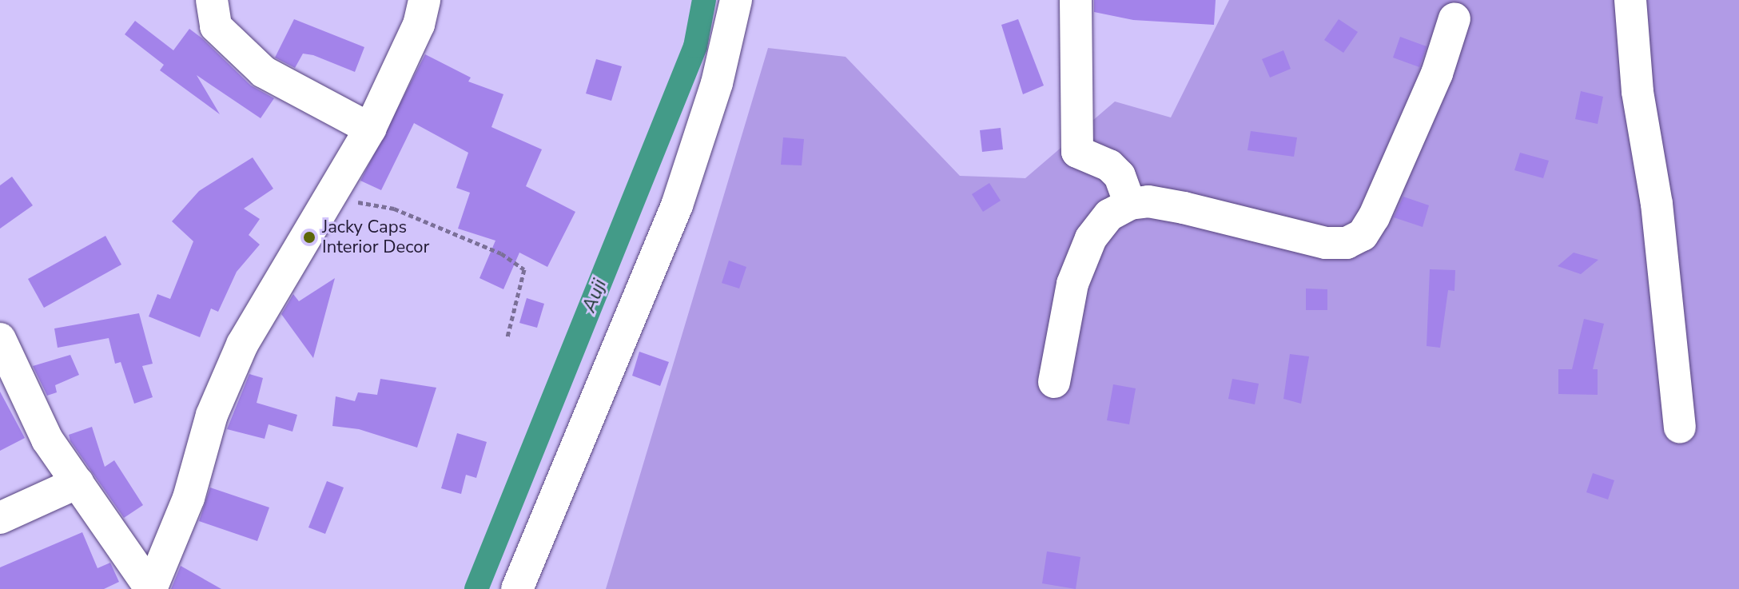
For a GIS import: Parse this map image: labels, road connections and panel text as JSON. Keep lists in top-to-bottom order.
{
  "water": ["Auji"],
  "places": ["Jacky Caps Interior Decor"]
}
